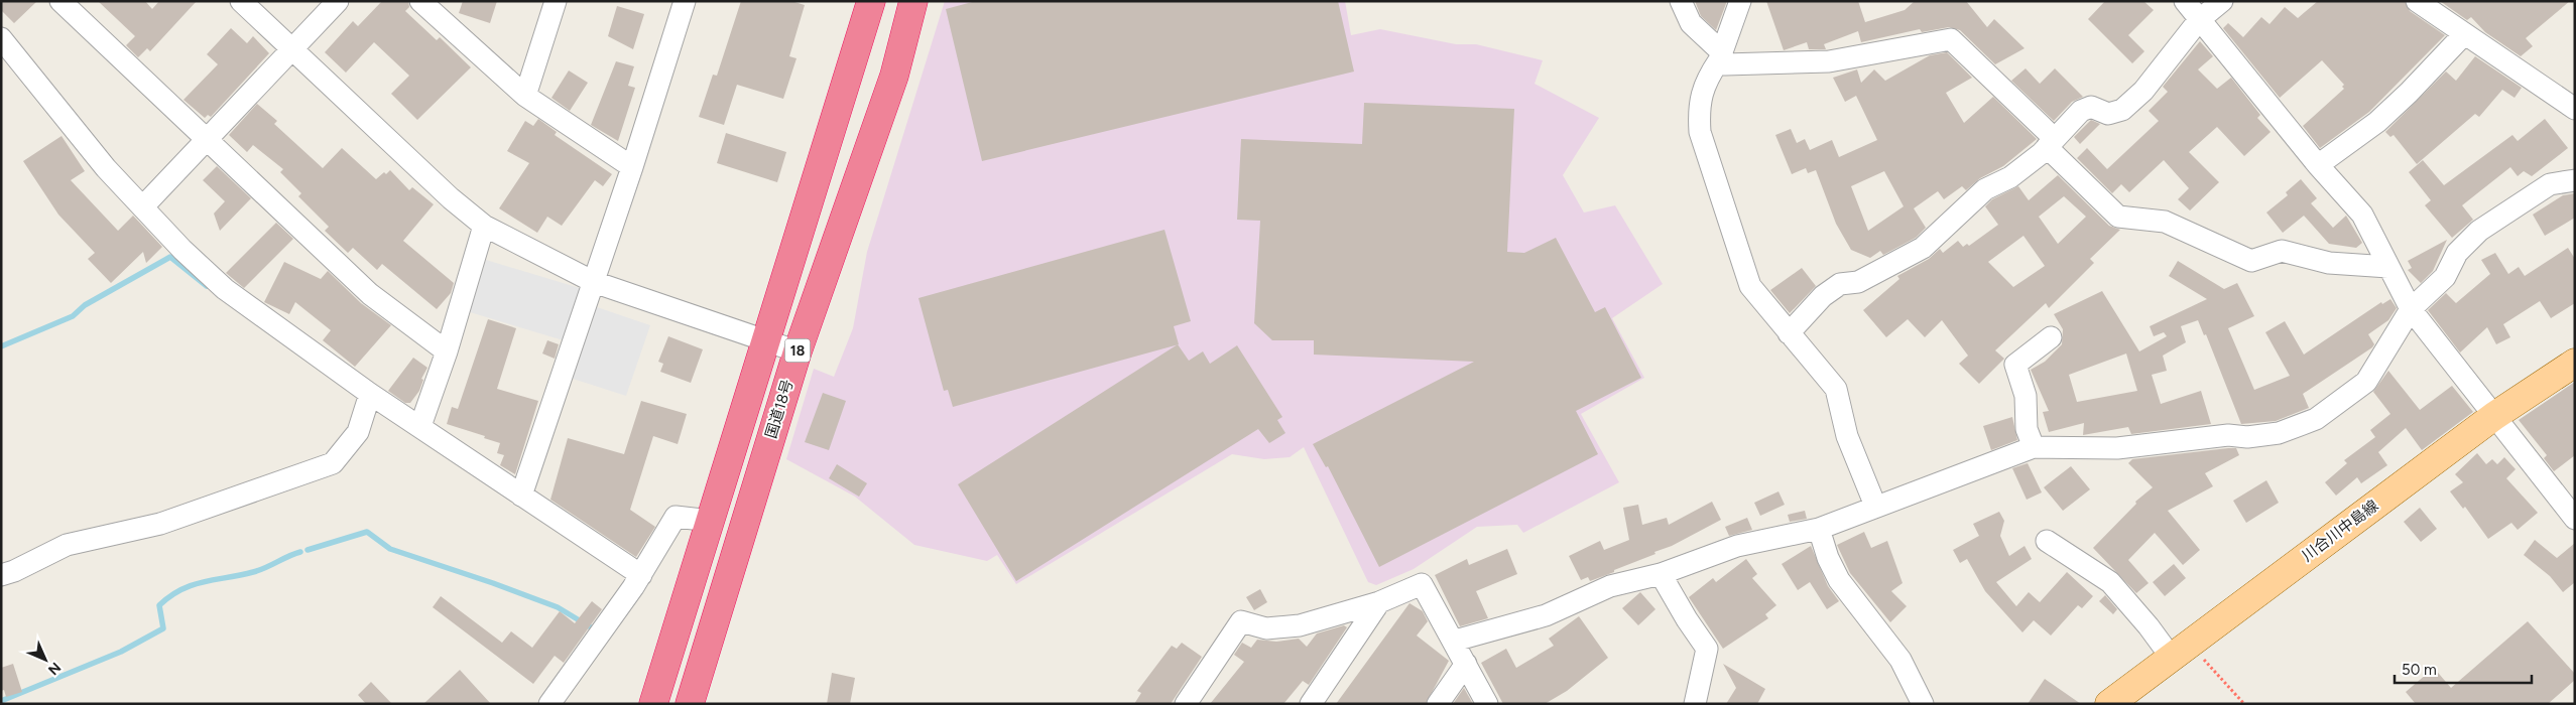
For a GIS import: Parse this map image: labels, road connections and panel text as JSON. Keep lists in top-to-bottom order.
{
  "streets": {
    "highway": ["18", "国道18号"],
    "main road": ["川合川中島線"]
  },
  "scale_bar": "50 m",
  "north": "bottom right"
}
